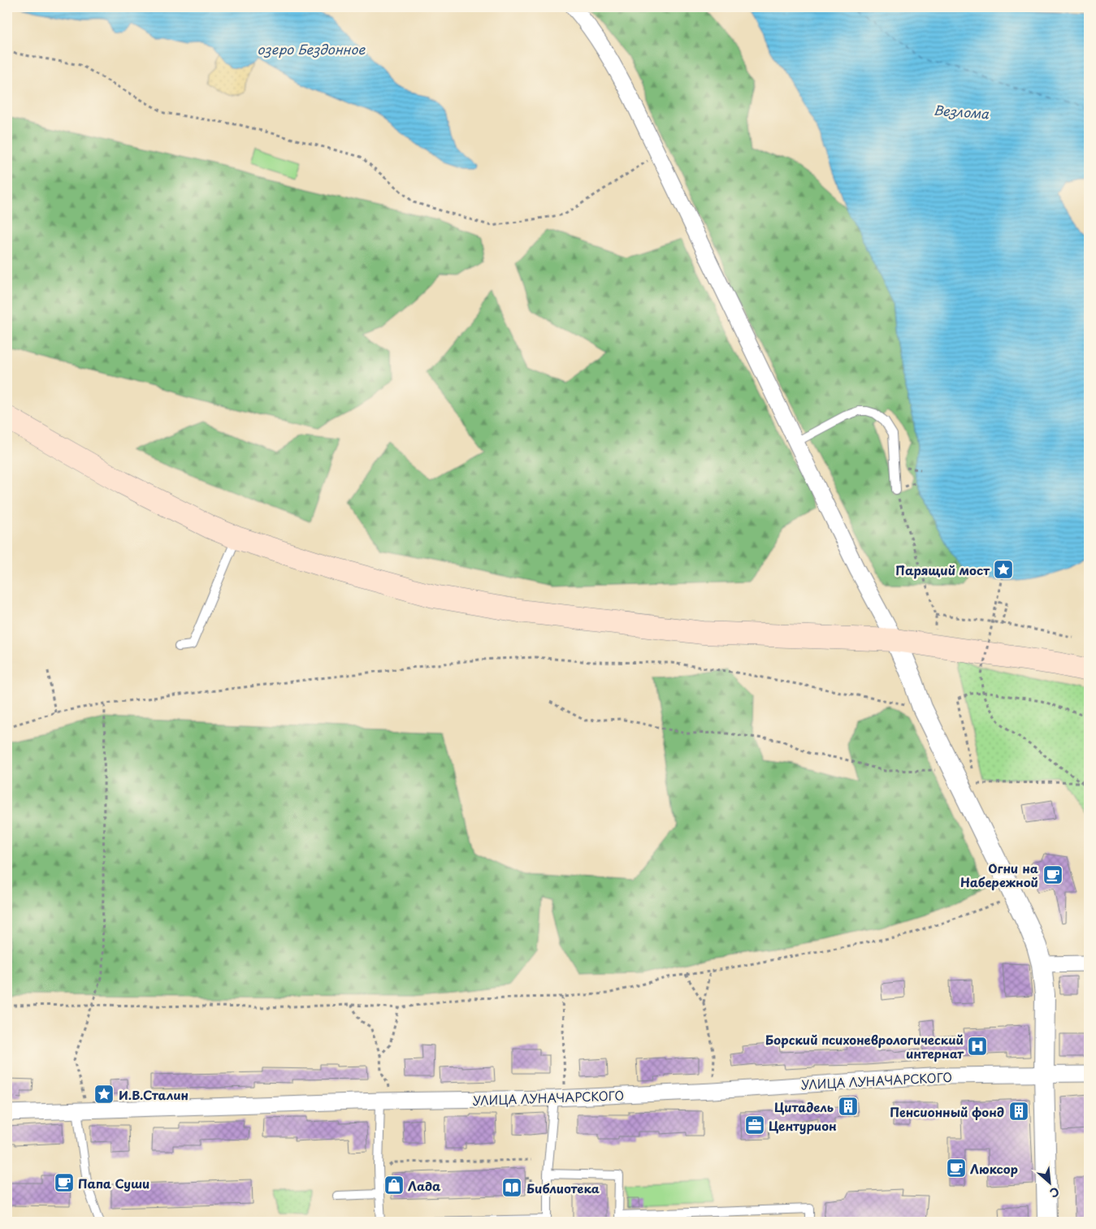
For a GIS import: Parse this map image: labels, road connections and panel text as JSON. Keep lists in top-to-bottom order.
{
  "streets": {
    "street": ["УЛИЦА ЛУНАЧАРСКОГО"]
  },
  "water": ["озеро Бездонное", "Везлома"],
  "places": {
    "place": ["Парящий мост", "И.В.Сталин"],
    "cafe": ["Огни на Набережной", "Люксор", "Папа Суши"],
    "hospital": ["Борский психоневрологический интернат"],
    "building": ["Цитадель", "Пенсионный фонд"],
    "office": ["Центурион"],
    "shop": ["Лада"],
    "library": ["Библиотека"]
  },
  "north": "bottom right"
}
